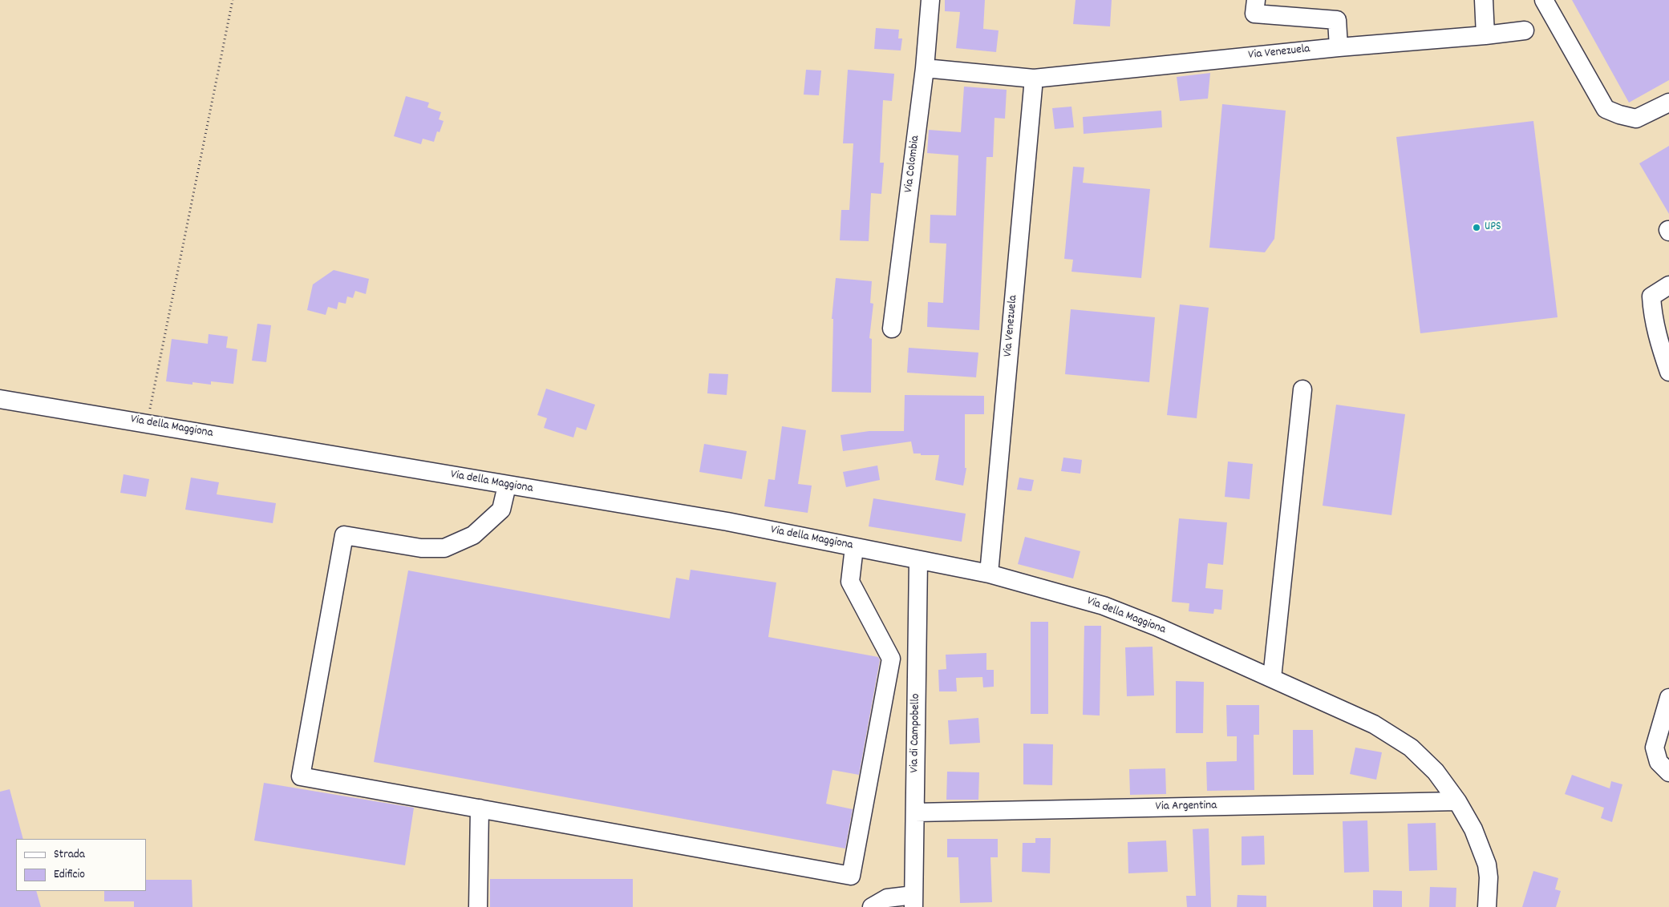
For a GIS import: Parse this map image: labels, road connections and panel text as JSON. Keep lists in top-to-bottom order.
{
  "streets": {
    "street": [
      "Via Venezuela",
      "Via Colombia",
      "Via della Maggiona",
      "Via di Campobello",
      "Via Argentina"
    ]
  },
  "crossings": [
    ["Via Venezuela", "Via Colombia"],
    ["Via Venezuela", "Via della Maggiona"],
    ["Via della Maggiona", "Via di Campobello"],
    ["Via della Maggiona", "Via Argentina"],
    ["Via di Campobello", "Via Argentina"]
  ],
  "places": ["UPS"],
  "legend": ["Strada", "Edificio"]
}
